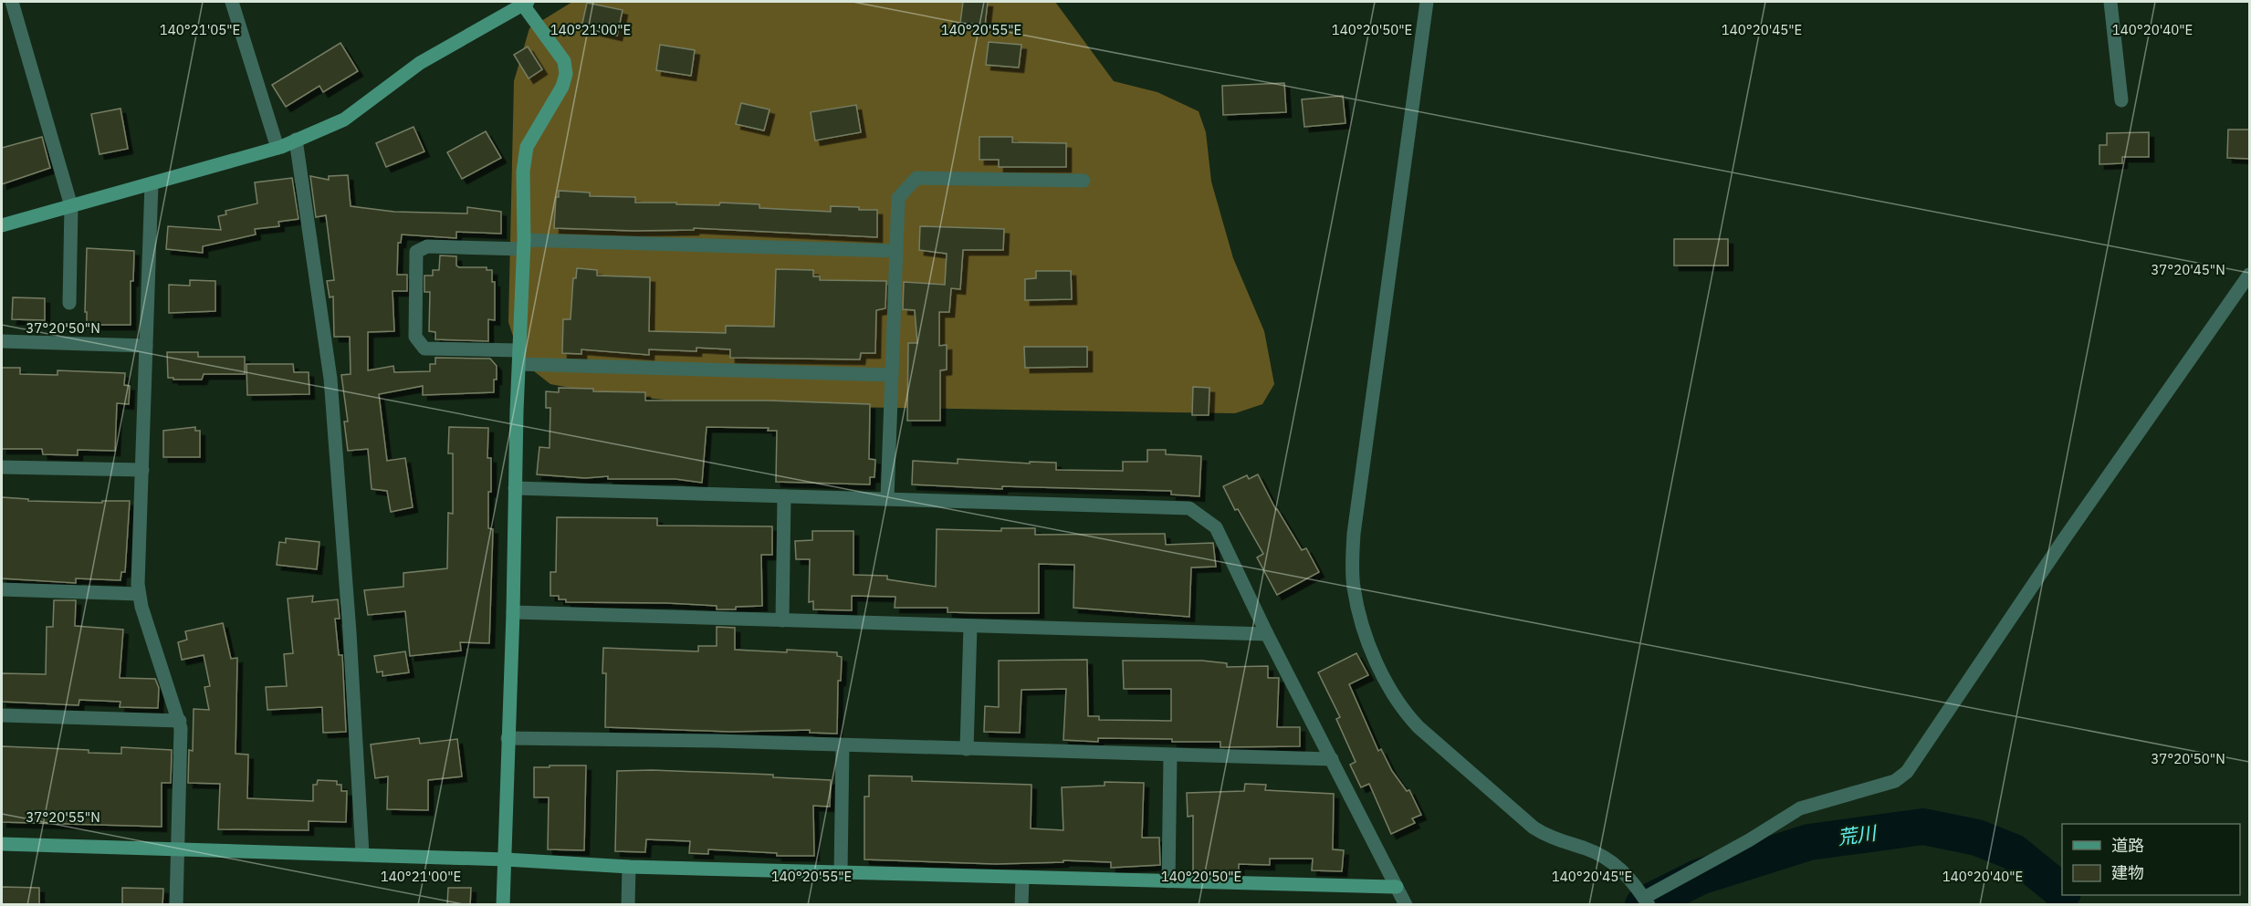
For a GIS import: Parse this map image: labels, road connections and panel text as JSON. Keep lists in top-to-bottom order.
{
  "water": ["荒川"],
  "legend": ["道路", "建物"],
  "coordinates": [
    "140°21'05\"E",
    "140°21'00\"E",
    "140°20'55\"E",
    "140°20'50\"E",
    "140°20'45\"E",
    "140°20'40\"E",
    "37°20'45\"N",
    "37°20'50\"N",
    "37°20'55\"N"
  ]
}
